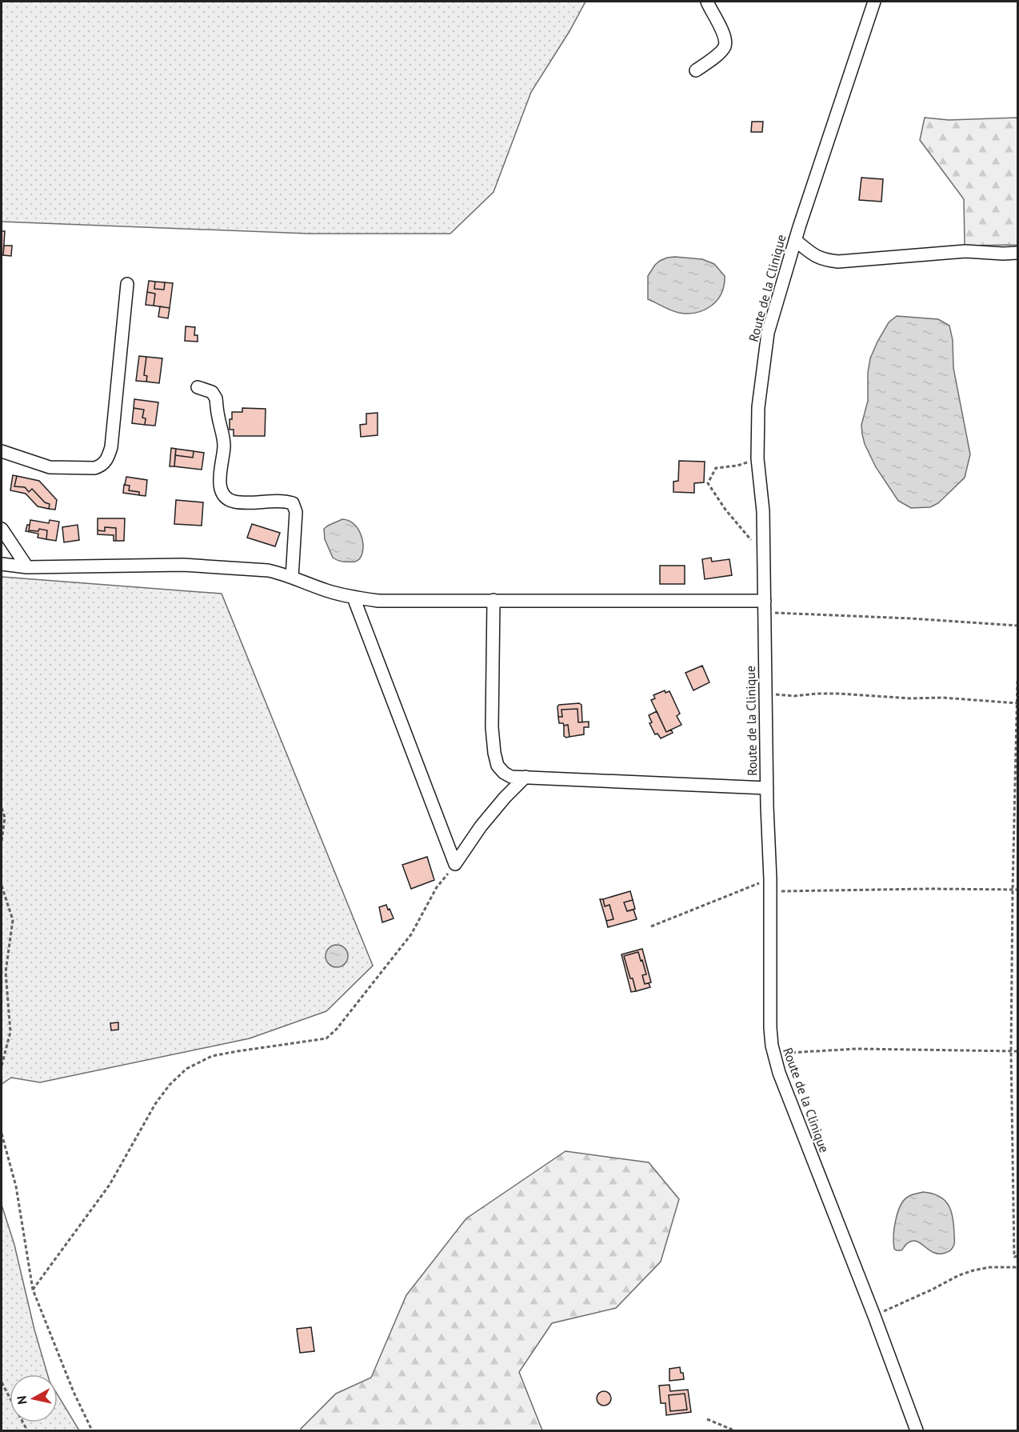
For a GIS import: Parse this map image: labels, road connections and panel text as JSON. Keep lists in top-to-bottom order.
{
  "streets": {
    "street": ["Route de la Clinique"]
  },
  "north": "left"
}
